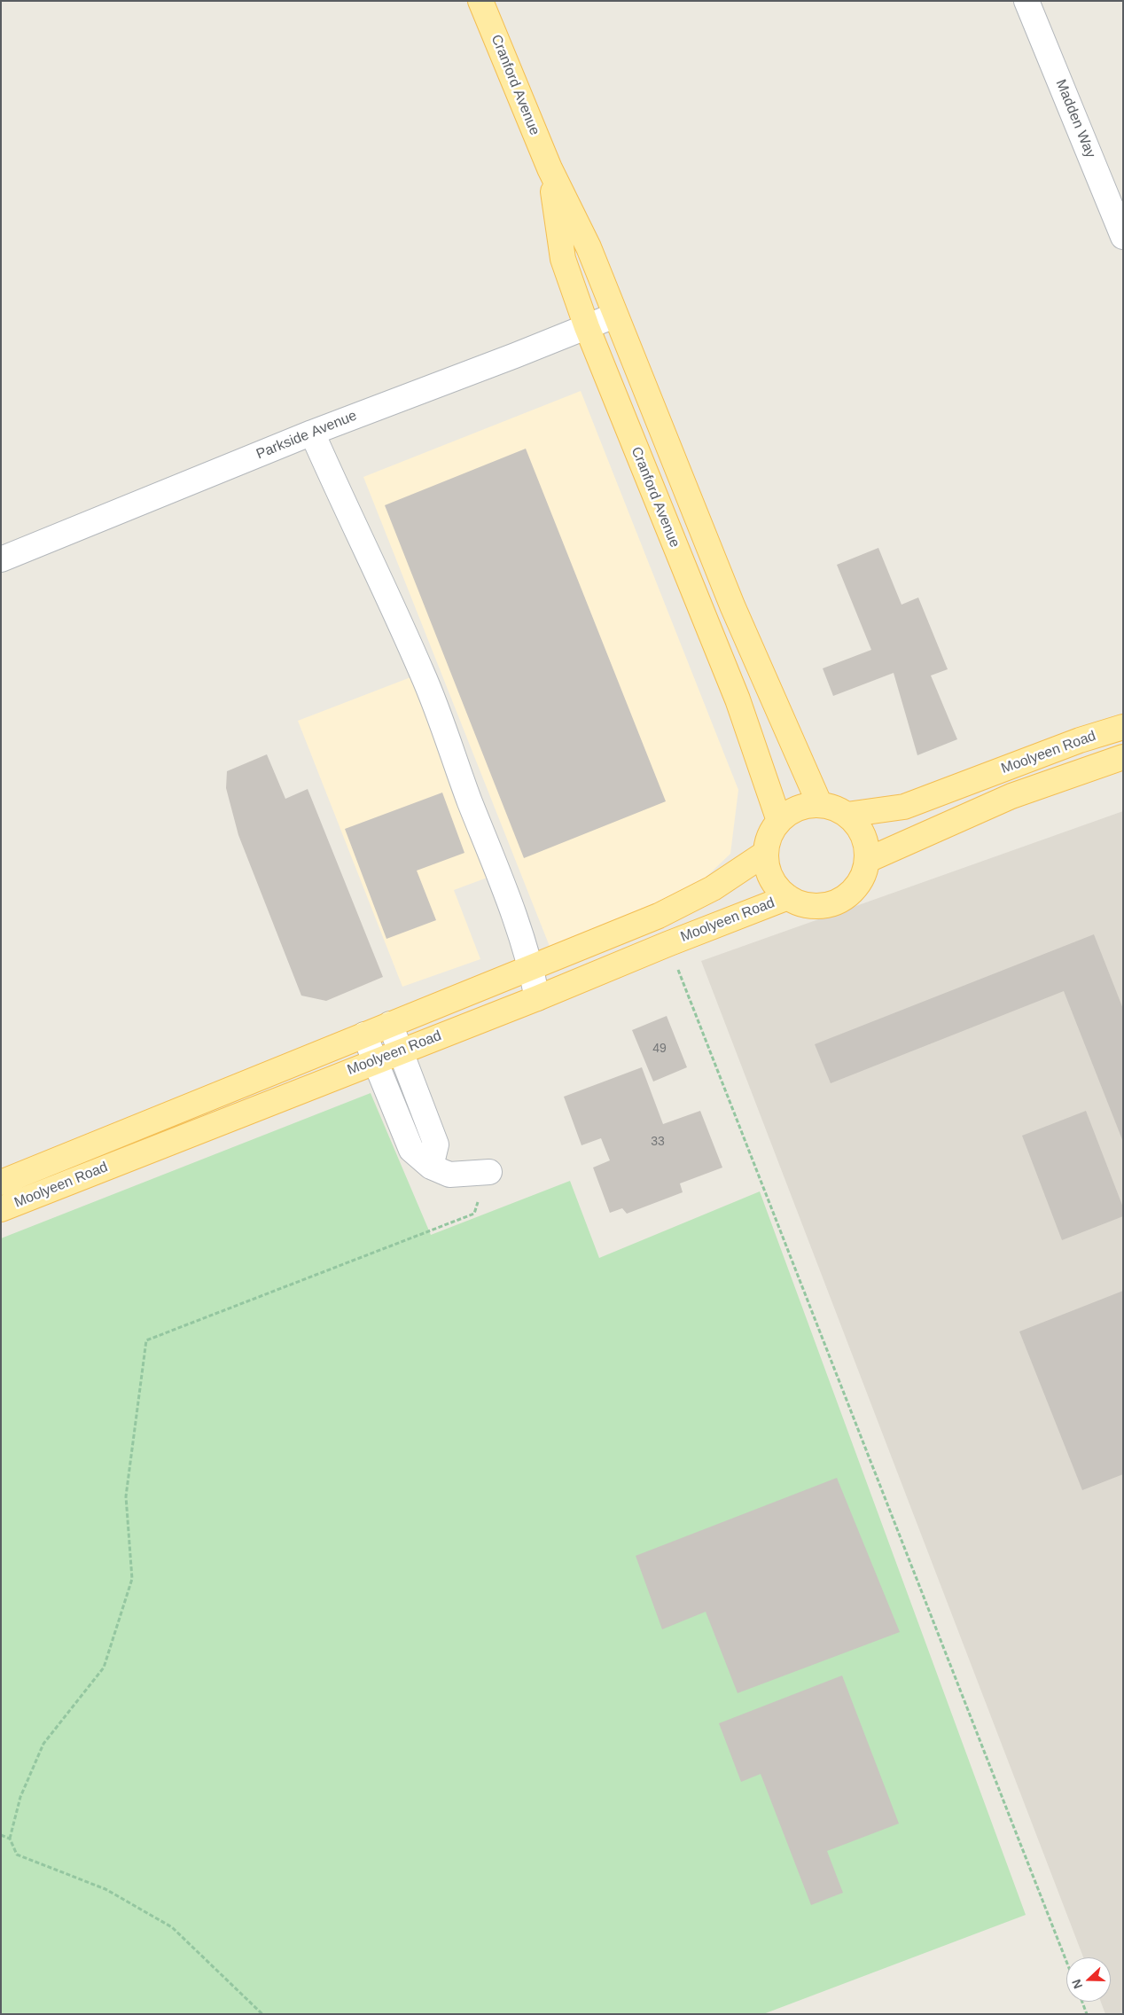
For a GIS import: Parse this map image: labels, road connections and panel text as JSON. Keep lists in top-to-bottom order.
{
  "streets": {
    "main road": ["Cranford Avenue", "Moolyeen Road"],
    "street": ["Madden Way", "Parkside Avenue"]
  },
  "crossings": [
    ["Cranford Avenue", "Parkside Avenue"],
    ["Cranford Avenue", "Moolyeen Road"]
  ],
  "house_numbers": ["49", "33"],
  "north": "left"
}
